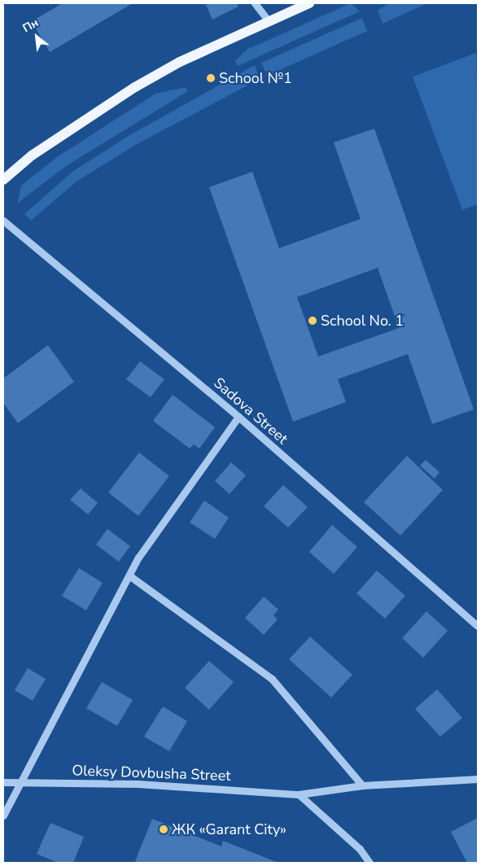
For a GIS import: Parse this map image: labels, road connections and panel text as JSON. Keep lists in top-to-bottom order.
{
  "streets": {
    "street": ["Sadova Street", "Oleksy Dovbusha Street"]
  },
  "places": ["School №1", "School No. 1", "ЖК «Garant City»"],
  "north": "top left"
}
